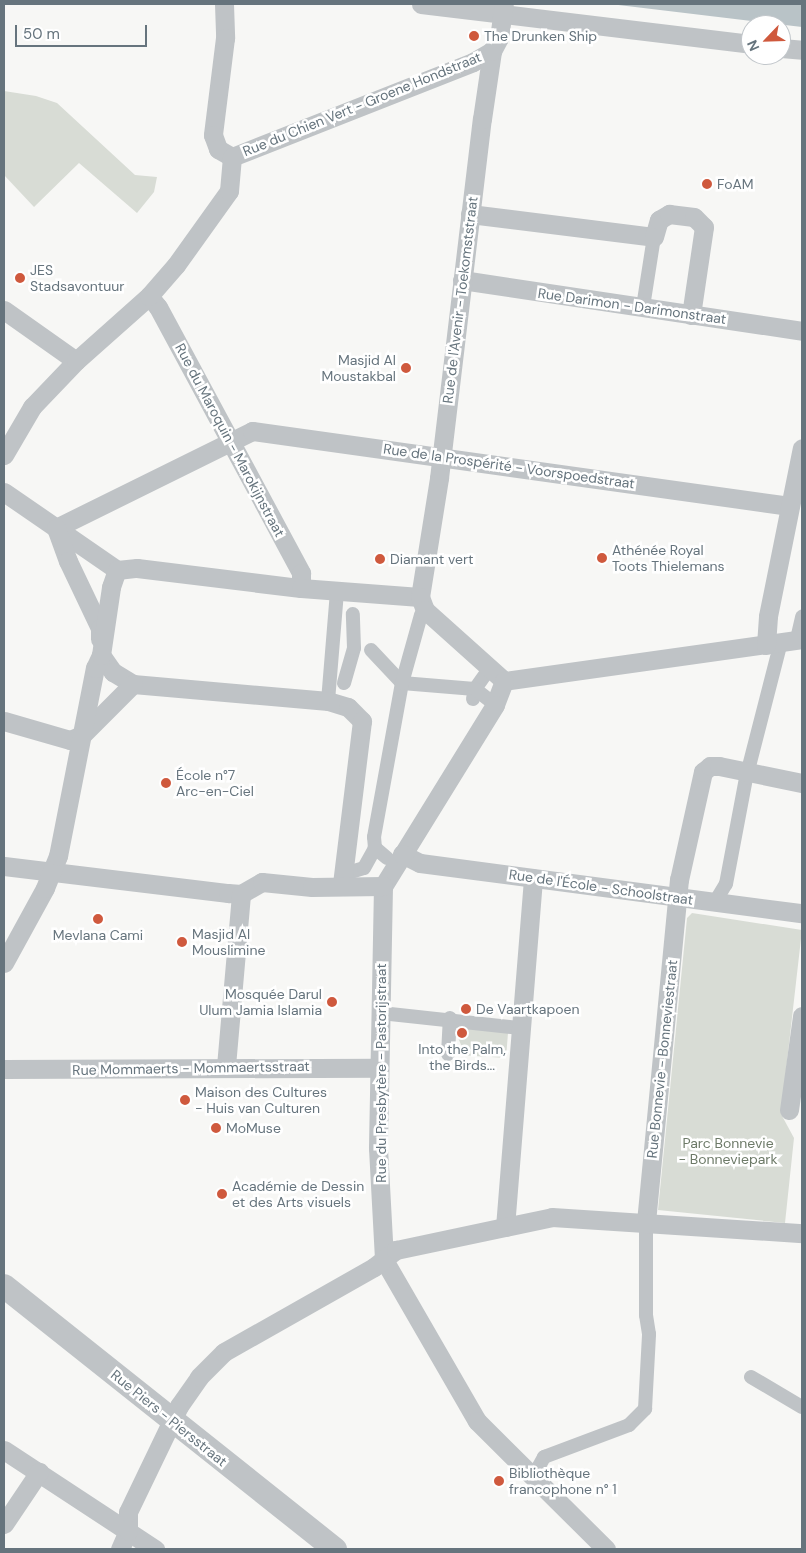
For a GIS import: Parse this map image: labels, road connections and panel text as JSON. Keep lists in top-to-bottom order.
{
  "streets": {
    "street": [
      "Rue du Chien Vert - Groene Hondstraat",
      "Rue de l'Avenir - Toekomststraat",
      "Rue Darimon - Darimonstraat",
      "Rue du Maroquin - Marokijnstraat",
      "Rue de la Prospérité - Voorspoedstraat",
      "Rue de l'École - Schoolstraat",
      "Rue Bonnevie - Bonneviestraat",
      "Rue Mommaerts - Mommaertsstraat",
      "Rue du Presbytère - Pastorijstraat",
      "Rue Piers - Piersstraat"
    ]
  },
  "crossings": [
    ["Rue du Chien Vert - Groene Hondstraat", "Rue de l'Avenir - Toekomststraat"],
    ["Rue de l'Avenir - Toekomststraat", "Rue Darimon - Darimonstraat"],
    ["Rue de l'Avenir - Toekomststraat", "Rue de la Prospérité - Voorspoedstraat"],
    ["Rue du Maroquin - Marokijnstraat", "Rue de la Prospérité - Voorspoedstraat"],
    ["Rue de l'École - Schoolstraat", "Rue Bonnevie - Bonneviestraat"],
    ["Rue Mommaerts - Mommaertsstraat", "Rue du Presbytère - Pastorijstraat"]
  ],
  "parks": ["Parc Bonnevie - Bonneviepark"],
  "places": [
    "The Drunken Ship",
    "FoAM",
    "JES Stadsavontuur",
    "Masjid Al Moustakbal",
    "Athénée Royal Toots Thielemans",
    "Diamant vert",
    "École n°7 Arc-en-Ciel",
    "Mevlana Cami",
    "Masjid Al Mouslimine",
    "Mosquée Darul Ulum Jamia Islamia",
    "De Vaartkapoen",
    "Into the Palm, the Birds...",
    "Maison des Cultures - Huis van Culturen",
    "MoMuse",
    "Académie de Dessin et des Arts visuels",
    "Bibliothèque francophone n° 1"
  ],
  "scale_bar": "50 m",
  "north": "bottom left"
}
